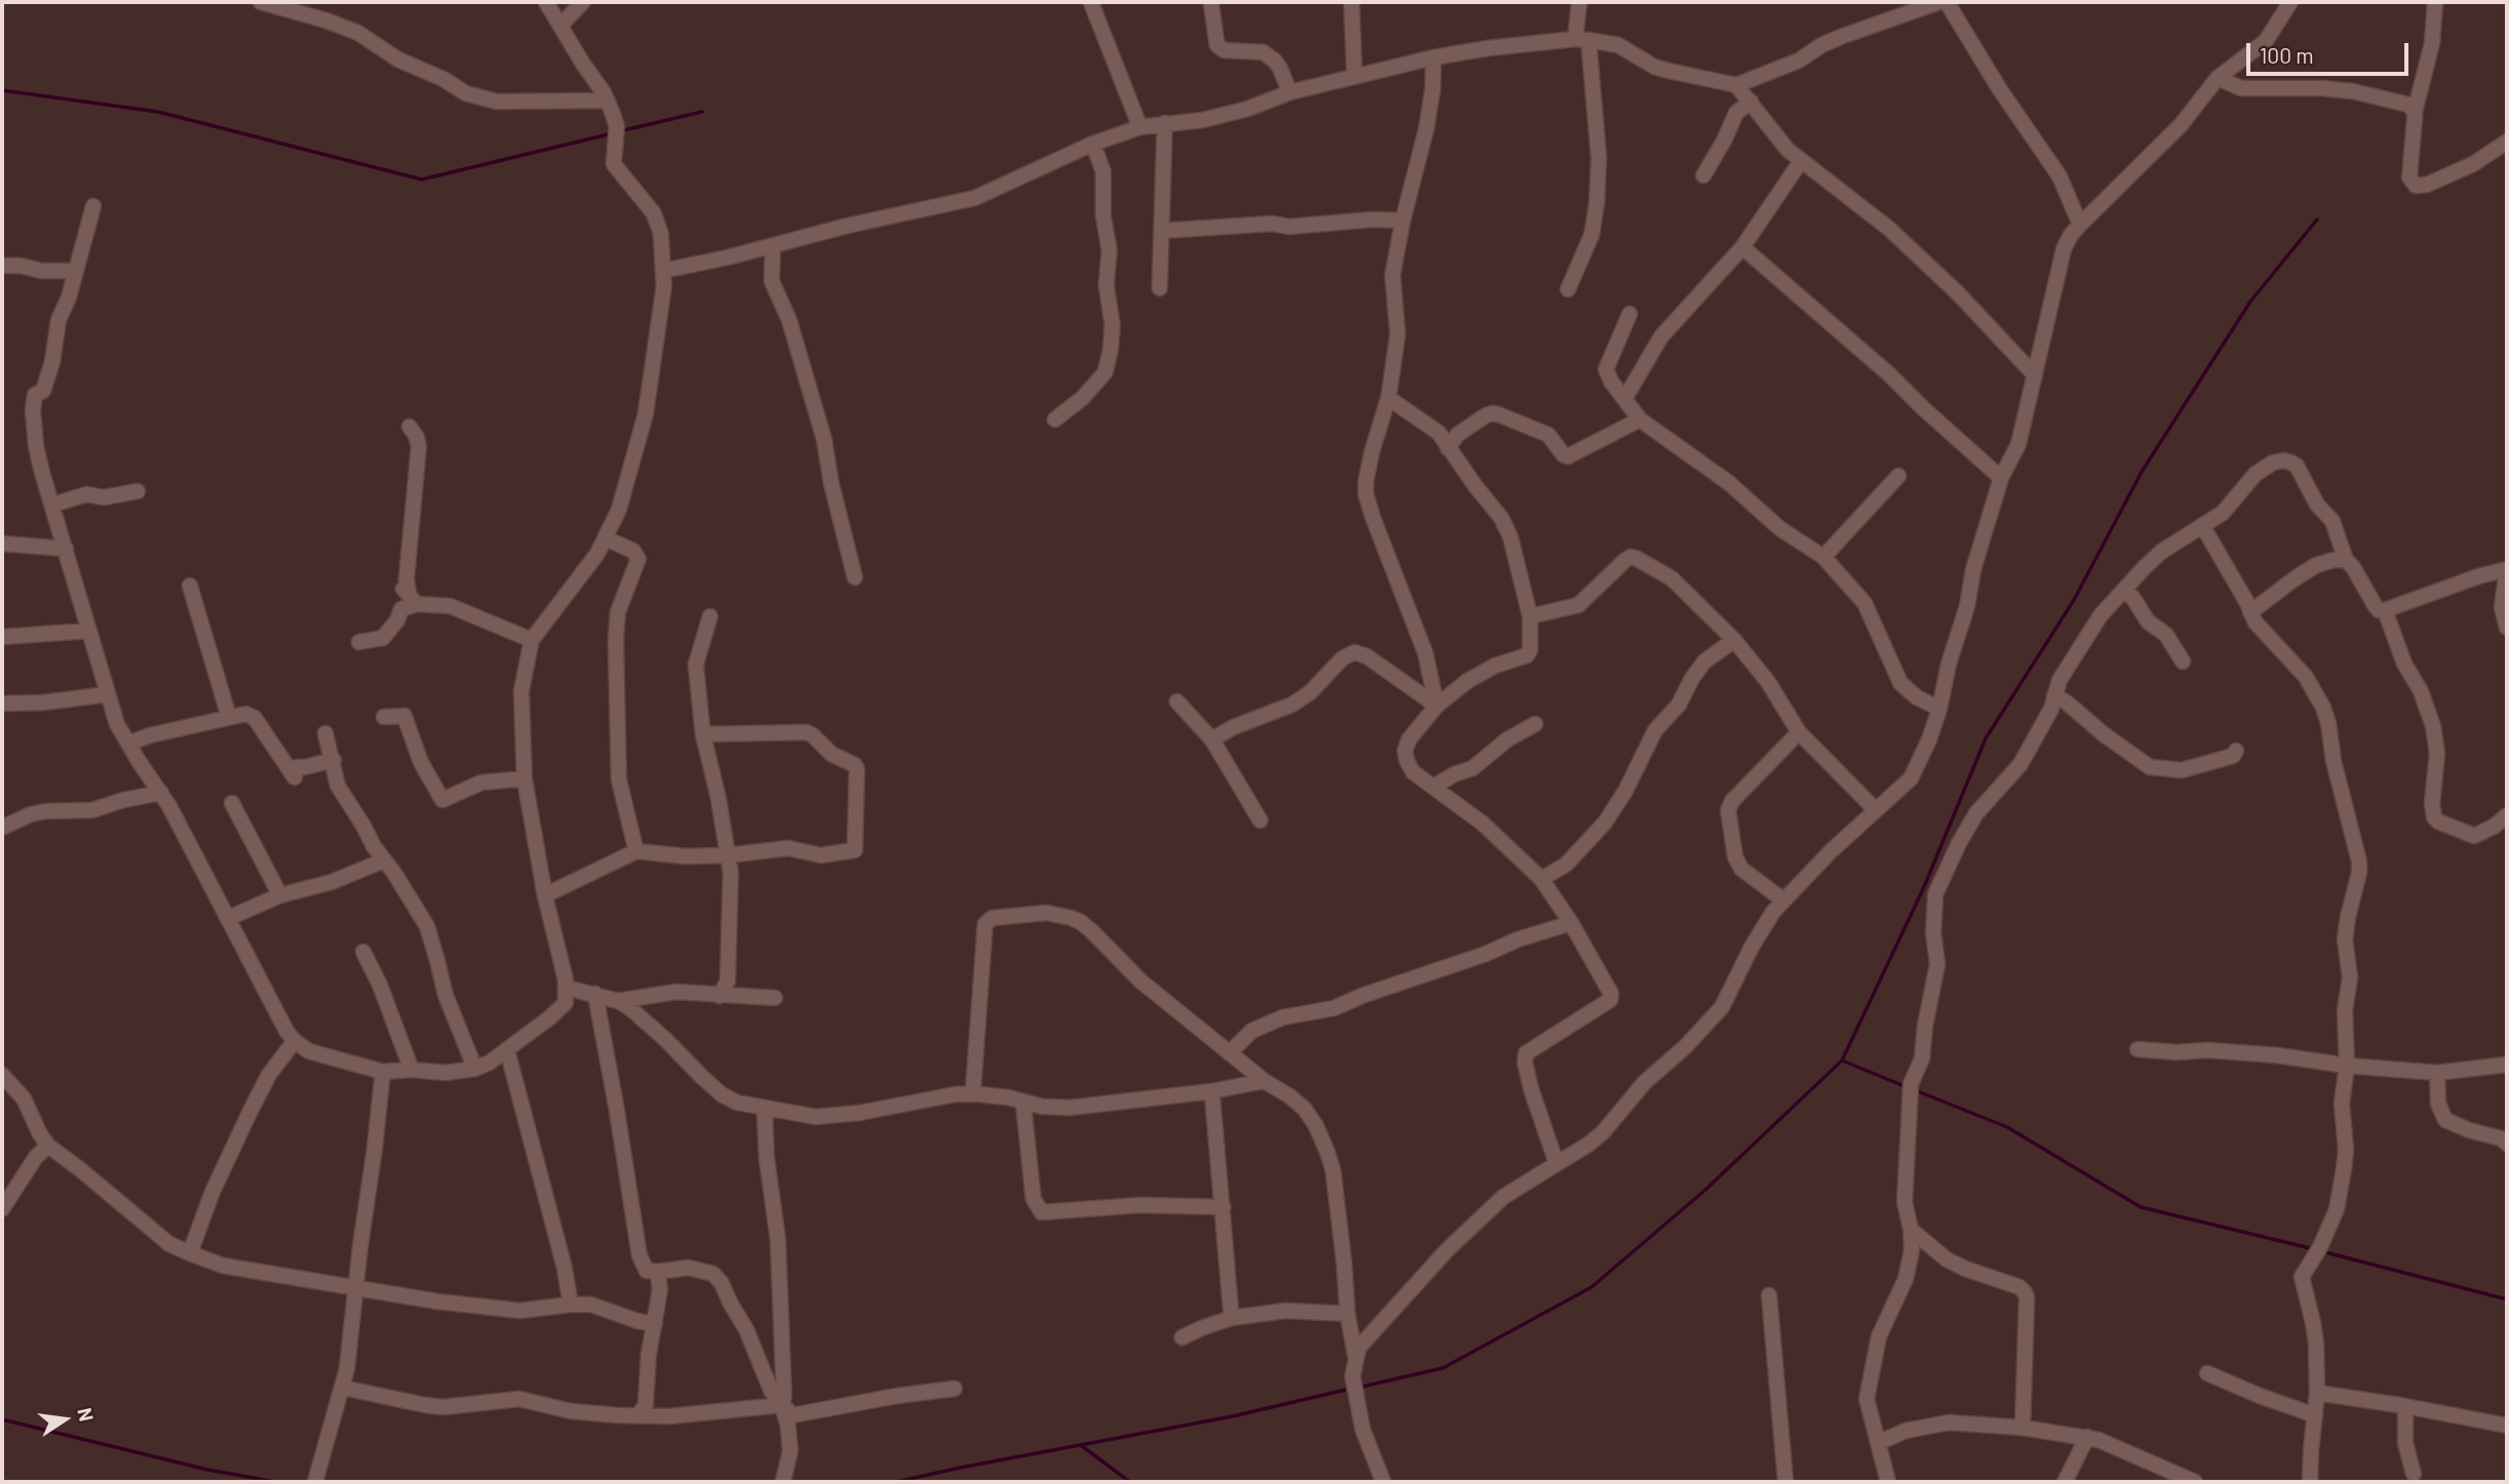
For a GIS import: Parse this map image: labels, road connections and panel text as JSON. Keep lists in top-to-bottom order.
{
  "scale_bar": "100 m",
  "north": "right"
}
